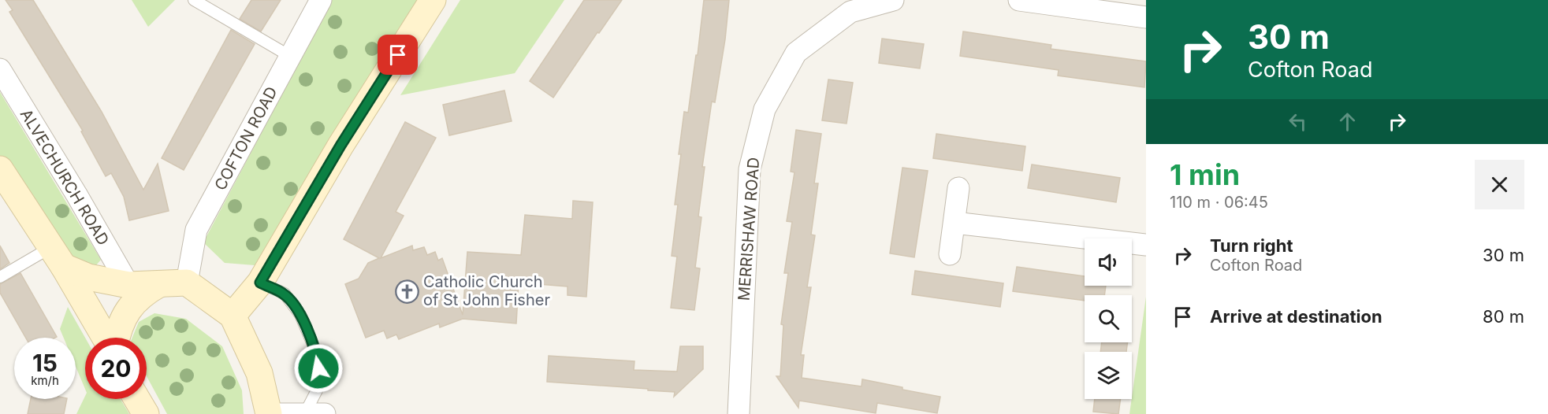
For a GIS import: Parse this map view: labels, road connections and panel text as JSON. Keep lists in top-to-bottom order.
{
  "streets": {
    "street": ["COFTON ROAD", "ALVECHURCH ROAD", "MERRISHAW ROAD"]
  },
  "places": {
    "church": ["Catholic Church of St John Fisher"]
  },
  "page": {
    "turn": ["30 m", "Cofton Road"],
    "heading": ["1 min", "110 m · 06:45"],
    "list": [
      {
        "name": "Turn right",
        "note": "Cofton Road",
        "value": "30 m"
      },
      {
        "name": "Arrive at destination",
        "value": "80 m"
      }
    ],
    "speed": "15 km/h",
    "limit": "20"
  }
}
